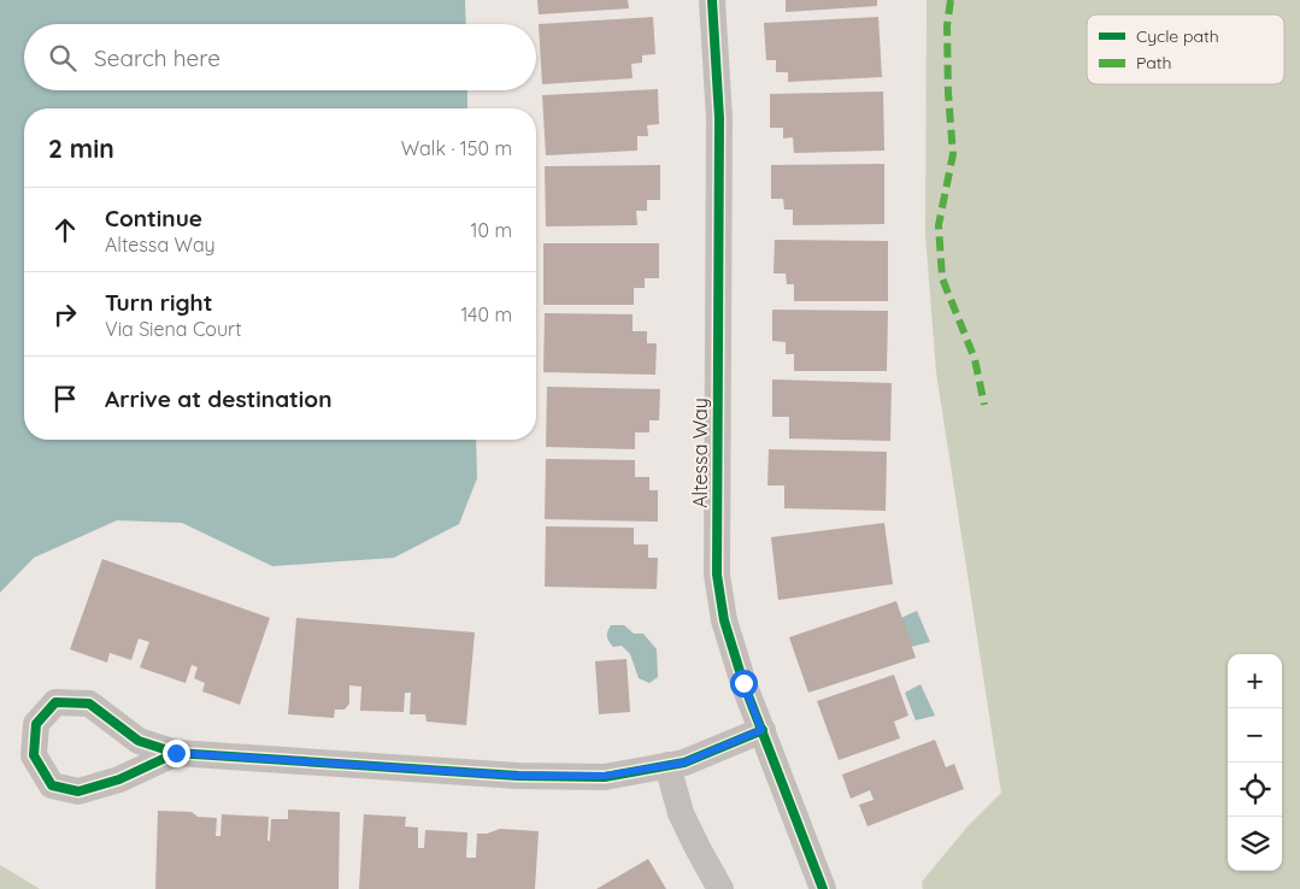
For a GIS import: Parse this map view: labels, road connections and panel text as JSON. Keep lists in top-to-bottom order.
{
  "streets": {
    "street": ["Altessa Way"]
  },
  "legend": ["Cycle path", "Path"],
  "page": {
    "search": "Search here",
    "heading": ["2 min", "Walk · 150 m"],
    "list": [
      ["Continue", "Altessa Way", "10 m"],
      ["Turn right", "Via Siena Court", "140 m"],
      "Arrive at destination"
    ],
    "map_buttons": ["+", "−"]
  }
}
